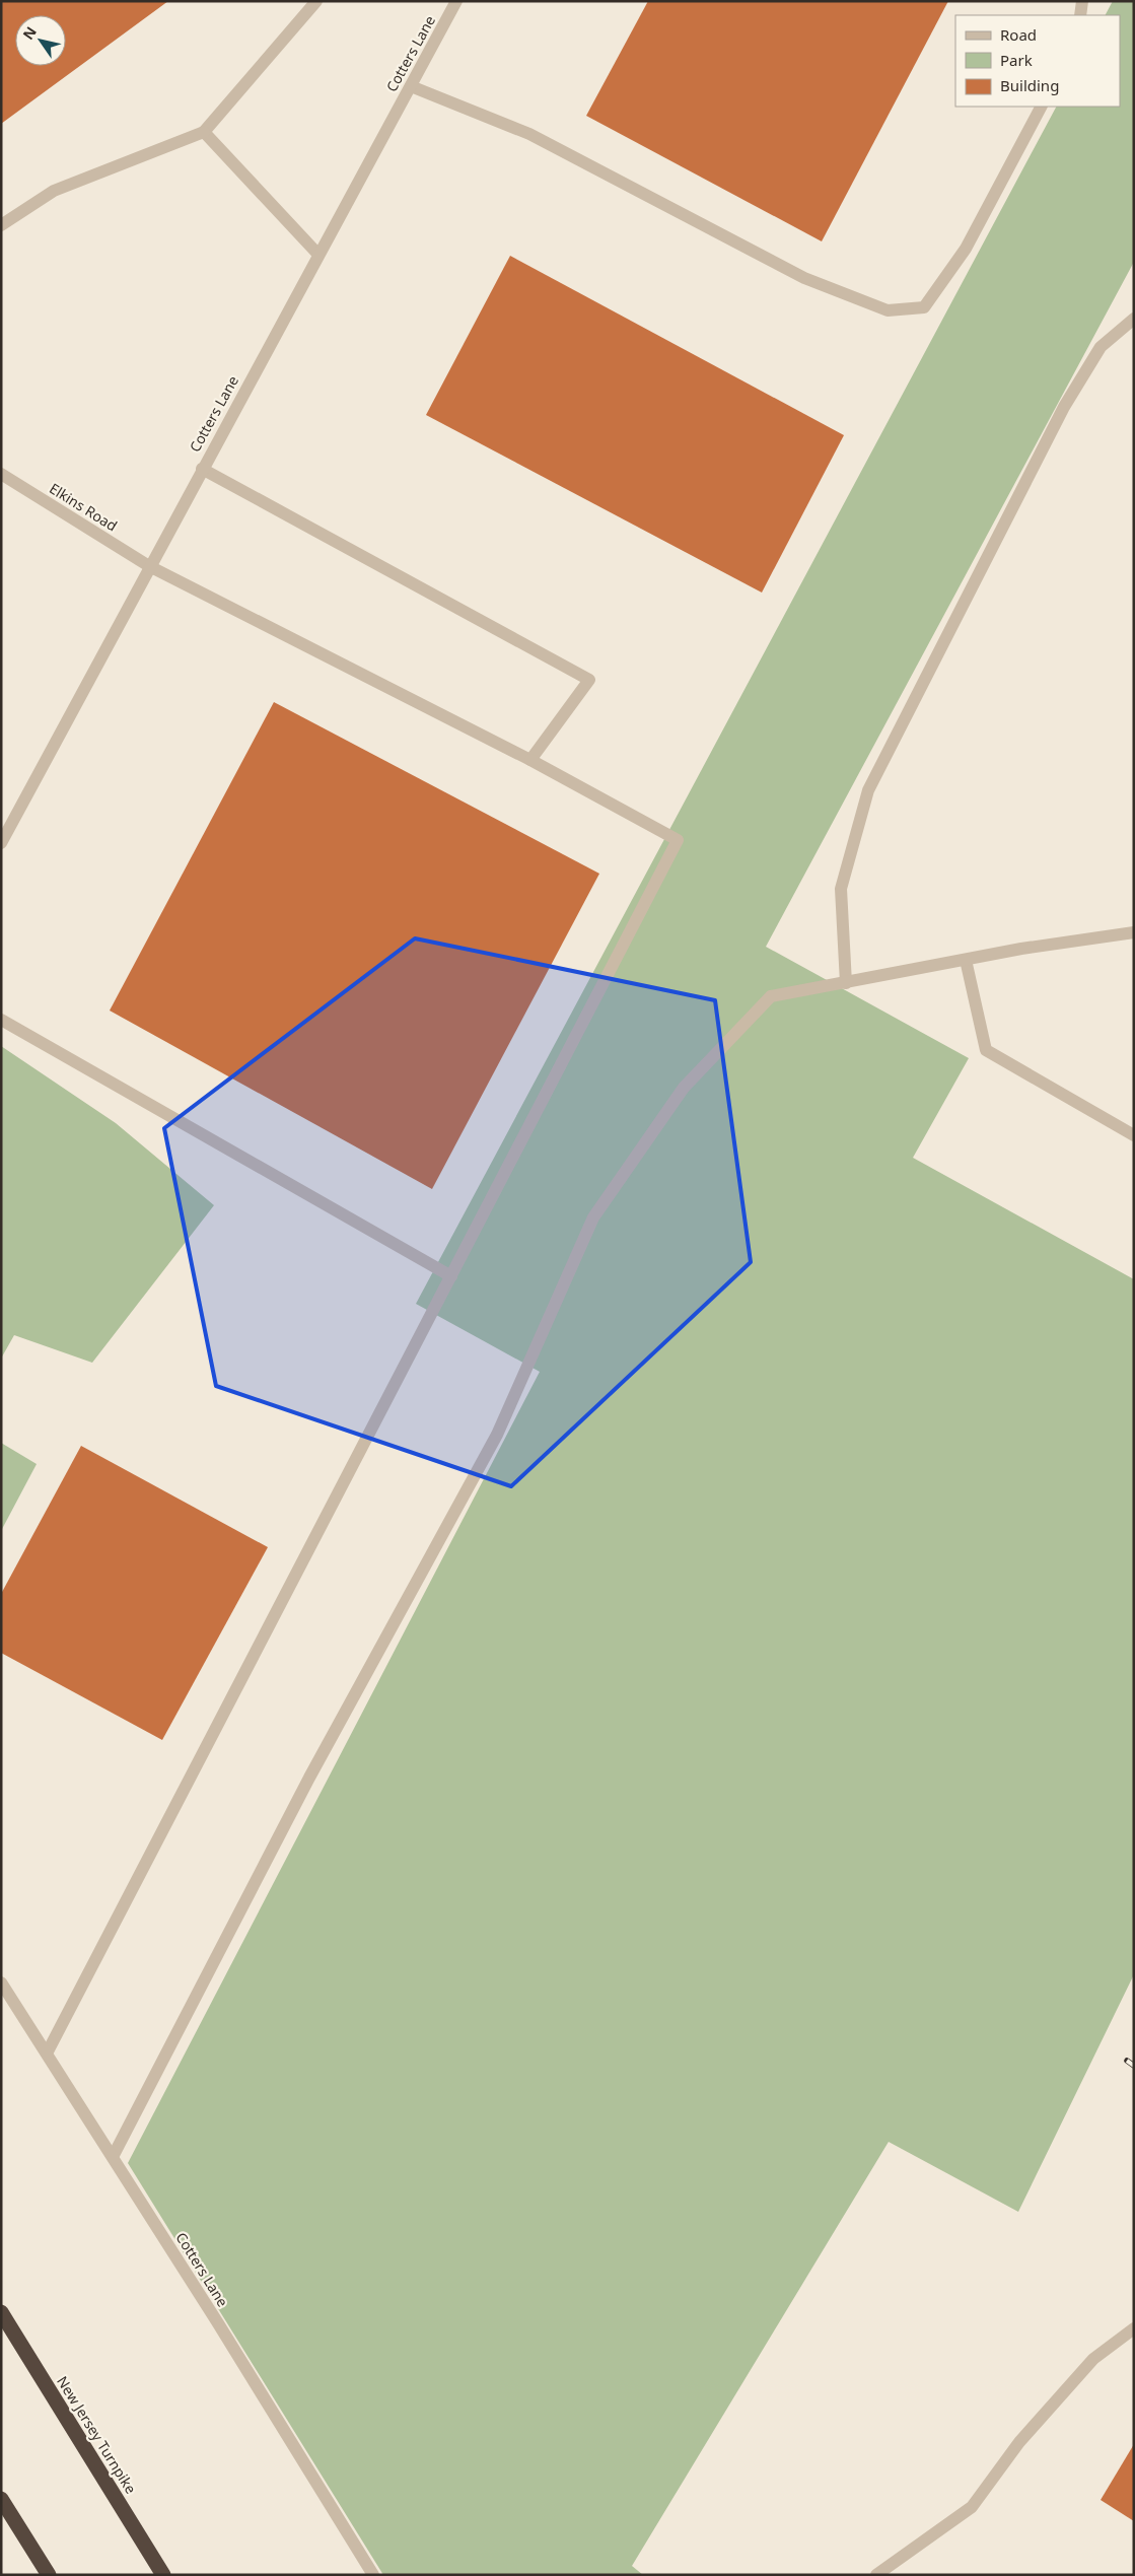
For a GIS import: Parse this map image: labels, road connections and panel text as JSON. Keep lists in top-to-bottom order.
{
  "streets": {
    "highway": ["New Jersey Turnpike"],
    "street": ["Cotters Lane", "Elkins Road"]
  },
  "crossings": [
    ["Cotters Lane", "Elkins Road"]
  ],
  "legend": ["Road", "Park", "Building"],
  "north": "top left"
}
